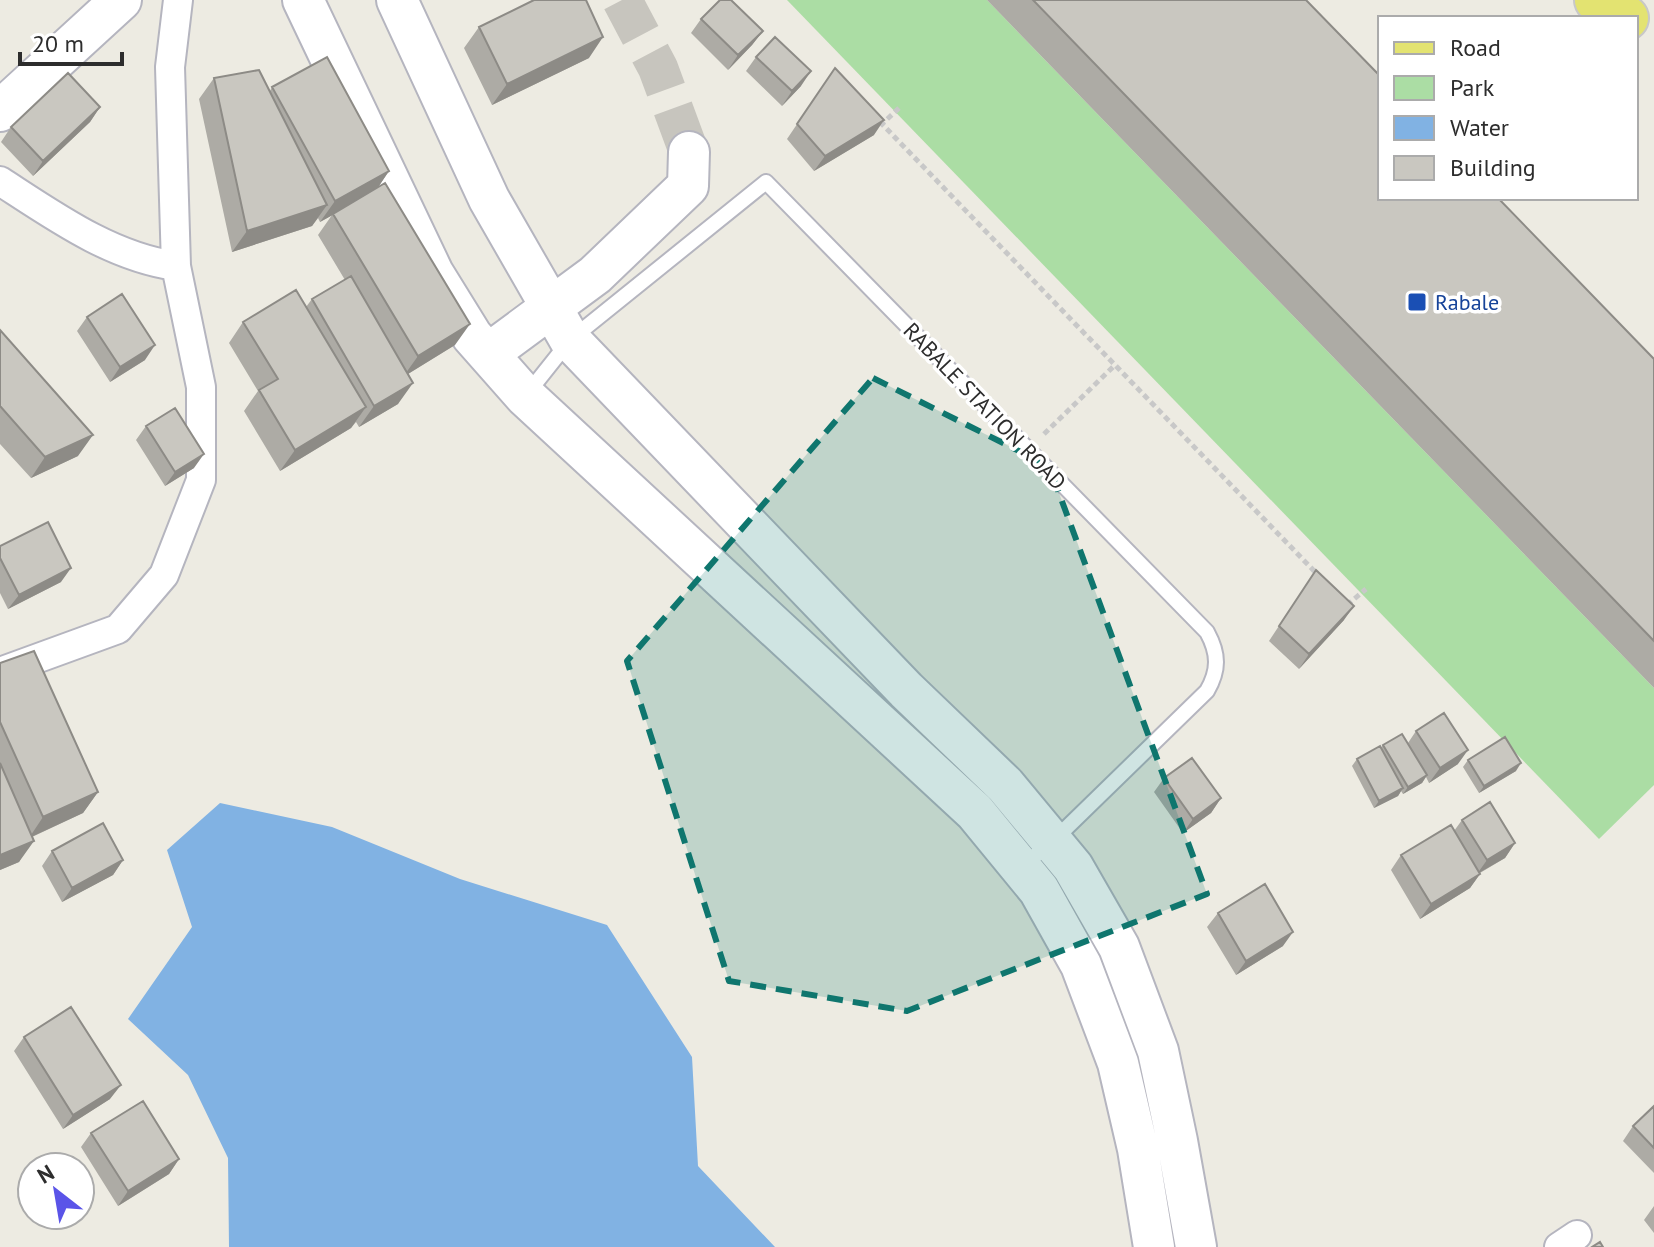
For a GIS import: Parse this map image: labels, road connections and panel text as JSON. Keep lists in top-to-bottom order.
{
  "streets": {
    "lane": ["RABALE STATION ROAD"]
  },
  "places": {
    "transit": ["Rabale"]
  },
  "legend": [
    "Road",
    "Park",
    "Water",
    "Building"
  ],
  "scale_bar": "20 m",
  "north": "top left"
}
